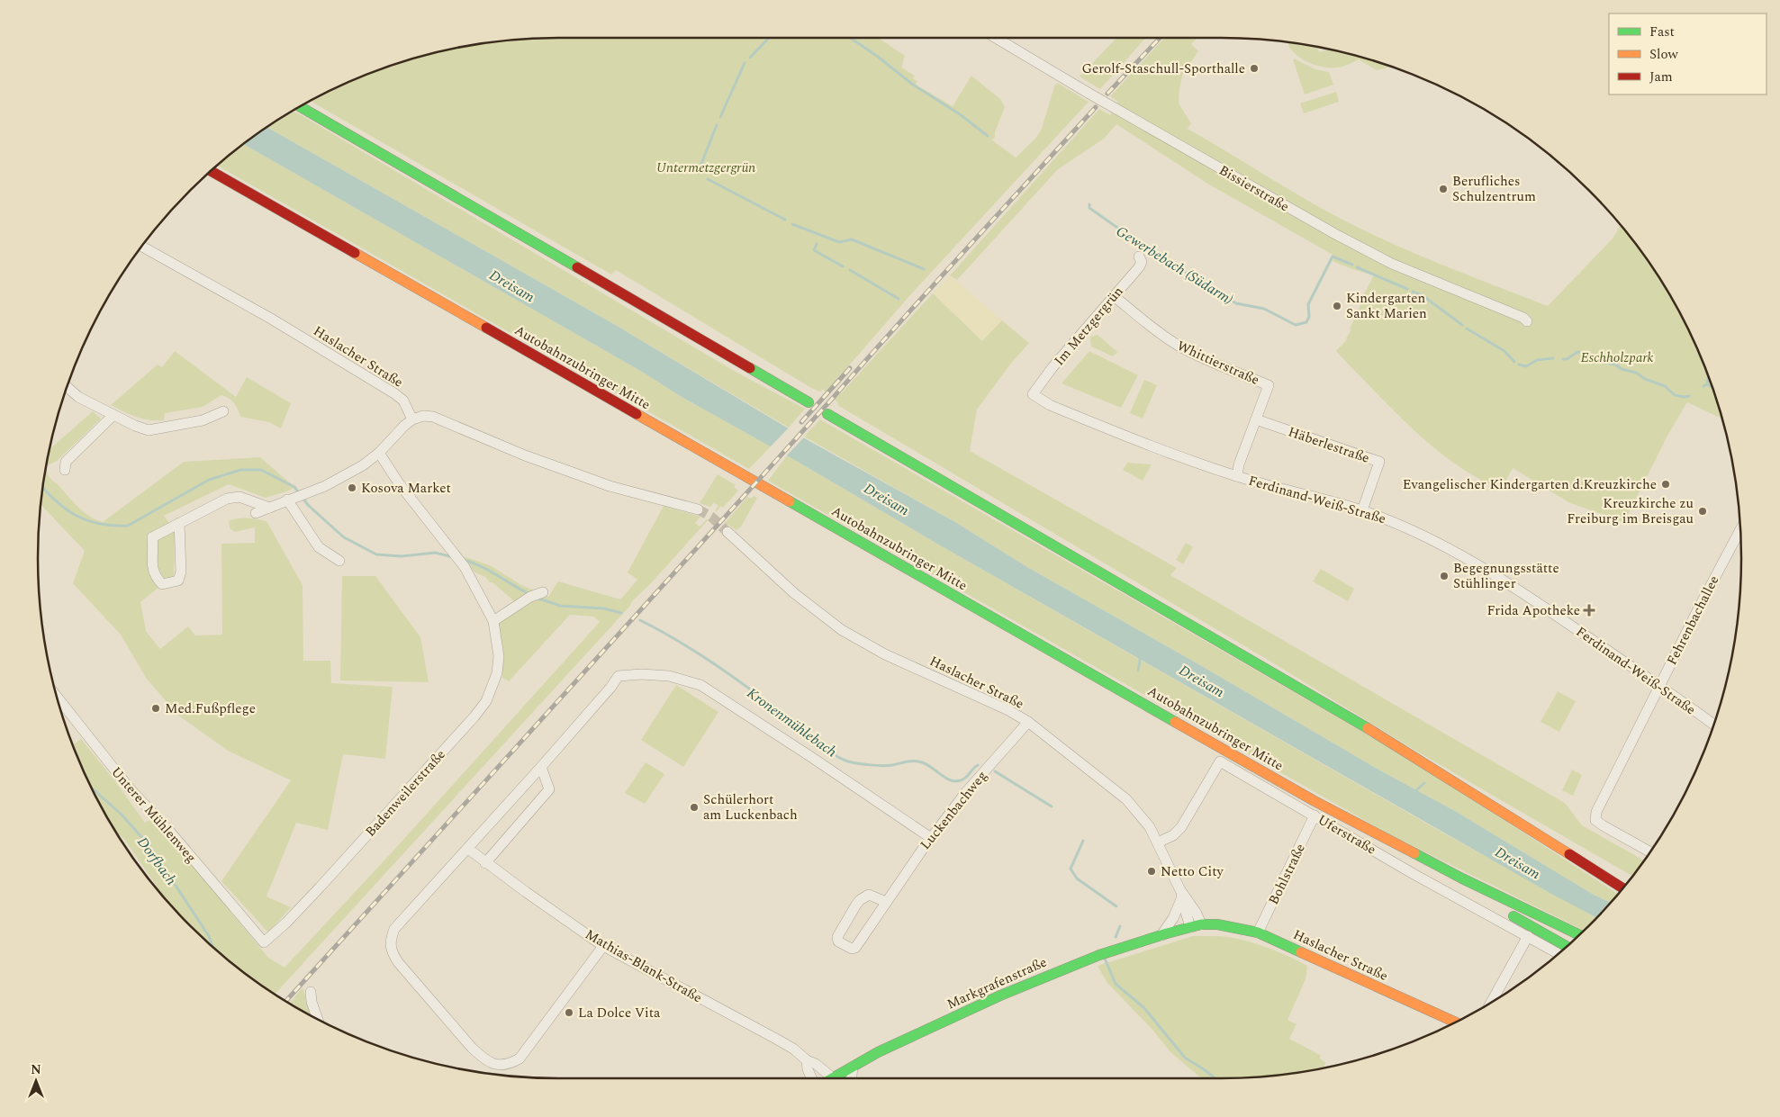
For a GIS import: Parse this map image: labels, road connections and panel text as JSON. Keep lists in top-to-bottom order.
{
  "streets": {
    "main road": ["Haslacher Straße", "Autobahnzubringer Mitte", "Markgrafenstraße"],
    "street": [
      "Bissierstraße",
      "Im Metzgergrün",
      "Whittierstraße",
      "Häberlestraße",
      "Ferdinand-Weiß-Straße",
      "Fehrenbachallee",
      "Badenweilerstraße",
      "Luckenbachweg",
      "Unterer Mühlenweg",
      "Uferstraße",
      "Bohlstraße",
      "Mathias-Blank-Straße"
    ]
  },
  "crossings": [
    ["Im Metzgergrün", "Whittierstraße"],
    ["Im Metzgergrün", "Ferdinand-Weiß-Straße"],
    ["Haslacher Straße", "Luckenbachweg"],
    ["Haslacher Straße", "Uferstraße"],
    ["Haslacher Straße", "Bohlstraße"],
    ["Haslacher Straße", "Markgrafenstraße"],
    ["Whittierstraße", "Häberlestraße"],
    ["Whittierstraße", "Ferdinand-Weiß-Straße"],
    ["Häberlestraße", "Ferdinand-Weiß-Straße"],
    ["Ferdinand-Weiß-Straße", "Fehrenbachallee"],
    ["Badenweilerstraße", "Unterer Mühlenweg"],
    ["Uferstraße", "Bohlstraße"],
    ["Mathias-Blank-Straße", "Markgrafenstraße"]
  ],
  "water": [
    "Gewerbebach (Südarm)",
    "Dreisam",
    "Kronenmühlebach",
    "Dorfbach"
  ],
  "parks": ["Untermetzgergrün", "Eschholzpark"],
  "places": {
    "other": [
      "Gerolf-Staschull-Sporthalle",
      "Berufliches Schulzentrum",
      "Kindergarten Sankt Marien",
      "Evangelischer Kindergarten d.Kreuzkirche",
      "Kosova Market",
      "Kreuzkirche zu Freiburg im Breisgau",
      "Begegnungsstätte Stühlinger",
      "Med.Fußpflege",
      "Schülerhort am Luckenbach",
      "Netto City",
      "La Dolce Vita"
    ],
    "health": ["Frida Apotheke"]
  },
  "legend": ["Fast", "Slow", "Jam"],
  "north": "top"
}
